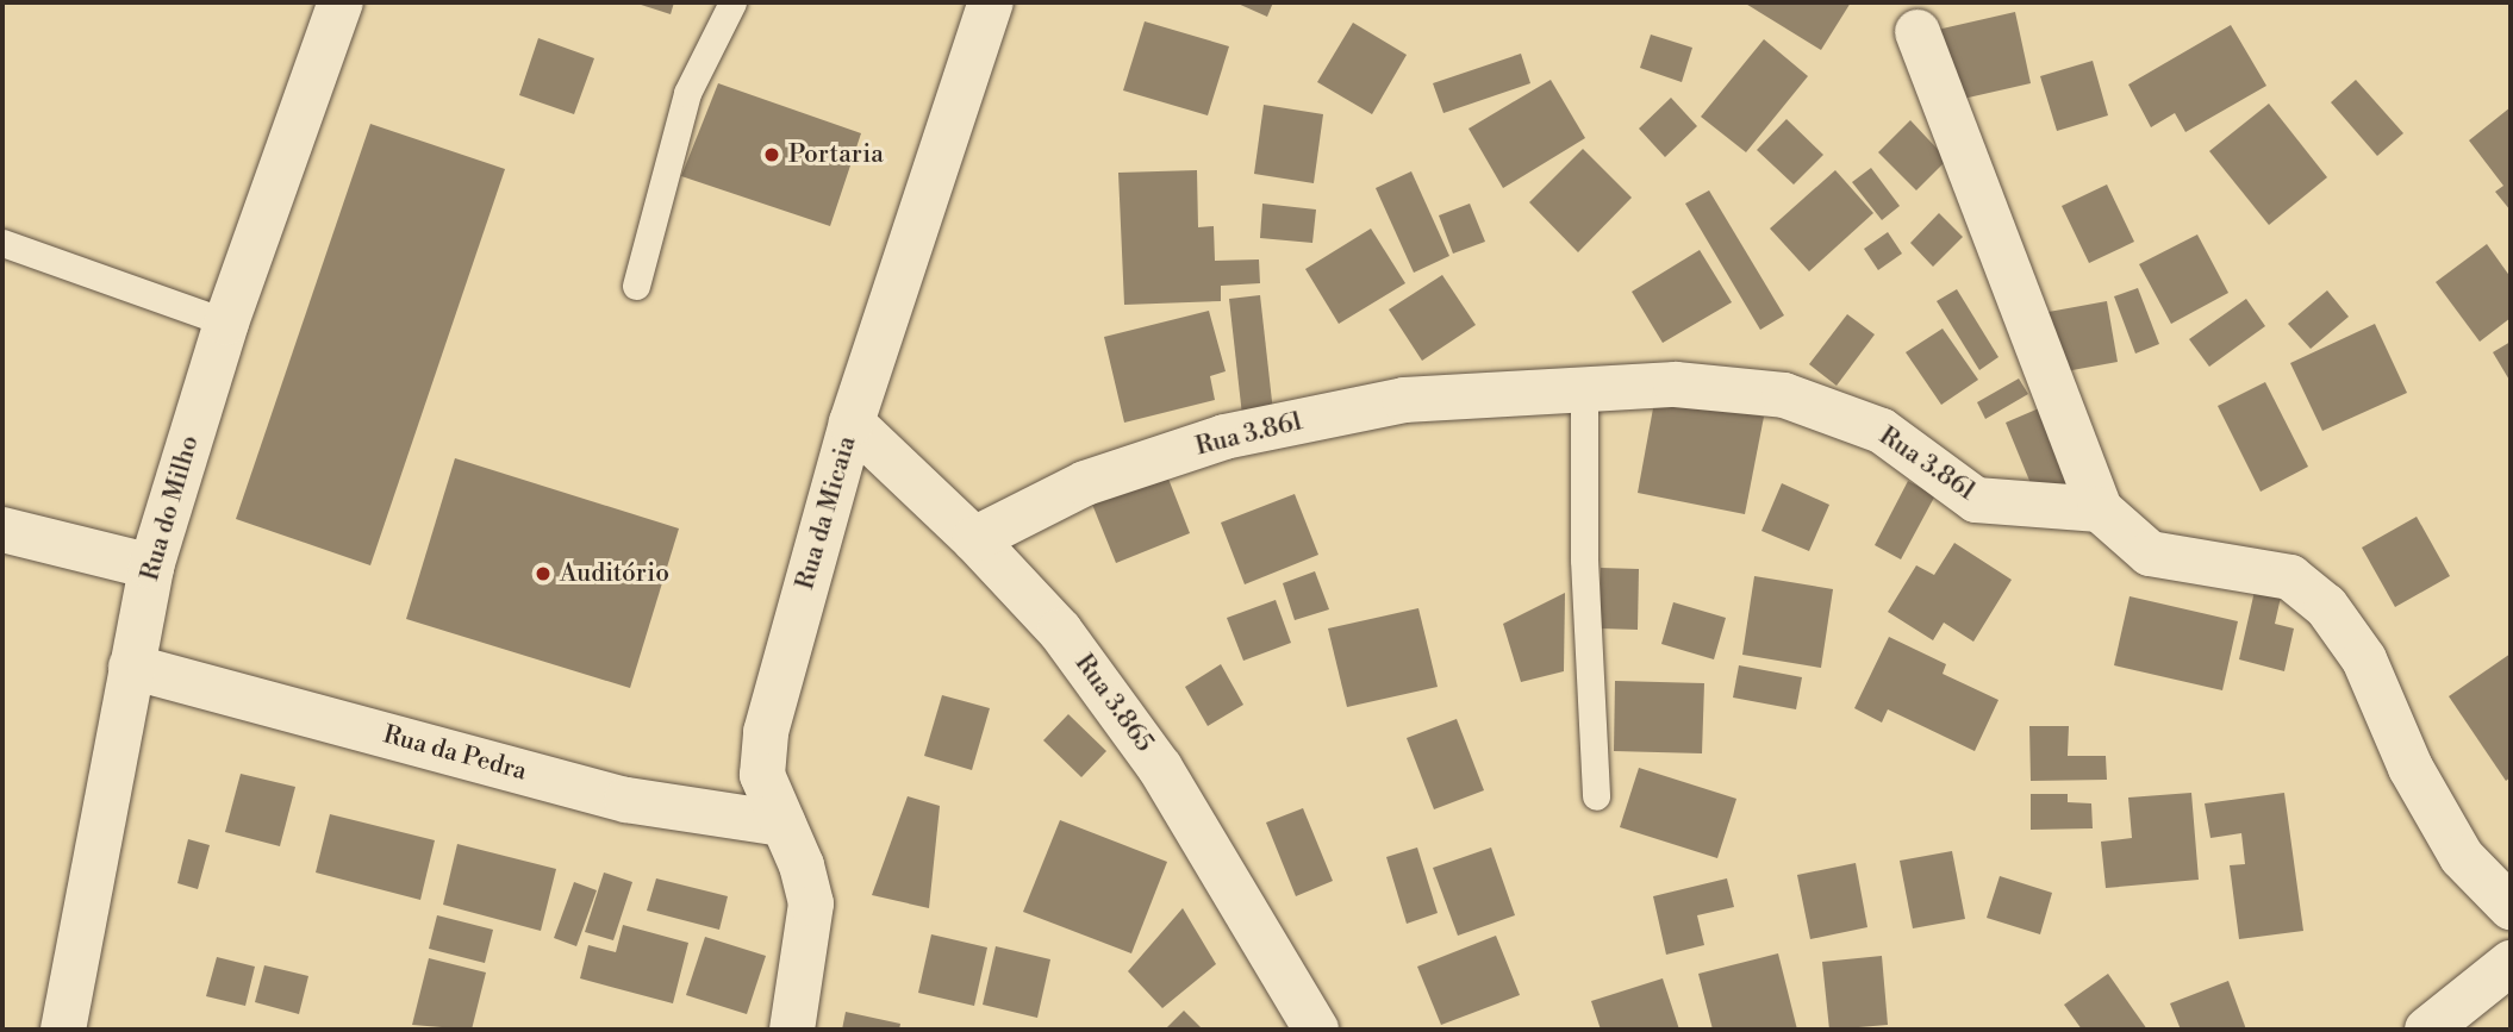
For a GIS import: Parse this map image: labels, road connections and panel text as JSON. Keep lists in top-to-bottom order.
{
  "streets": {
    "street": [
      "Rua 3.861",
      "Rua do Milho",
      "Rua da Micaia",
      "Rua 3.865",
      "Rua da Pedra"
    ]
  },
  "crossings": [
    ["Rua 3.861", "Rua 3.865"],
    ["Rua do Milho", "Rua da Pedra"],
    ["Rua da Micaia", "Rua 3.865"],
    ["Rua da Micaia", "Rua da Pedra"]
  ],
  "places": ["Portaria", "Auditório"]
}
